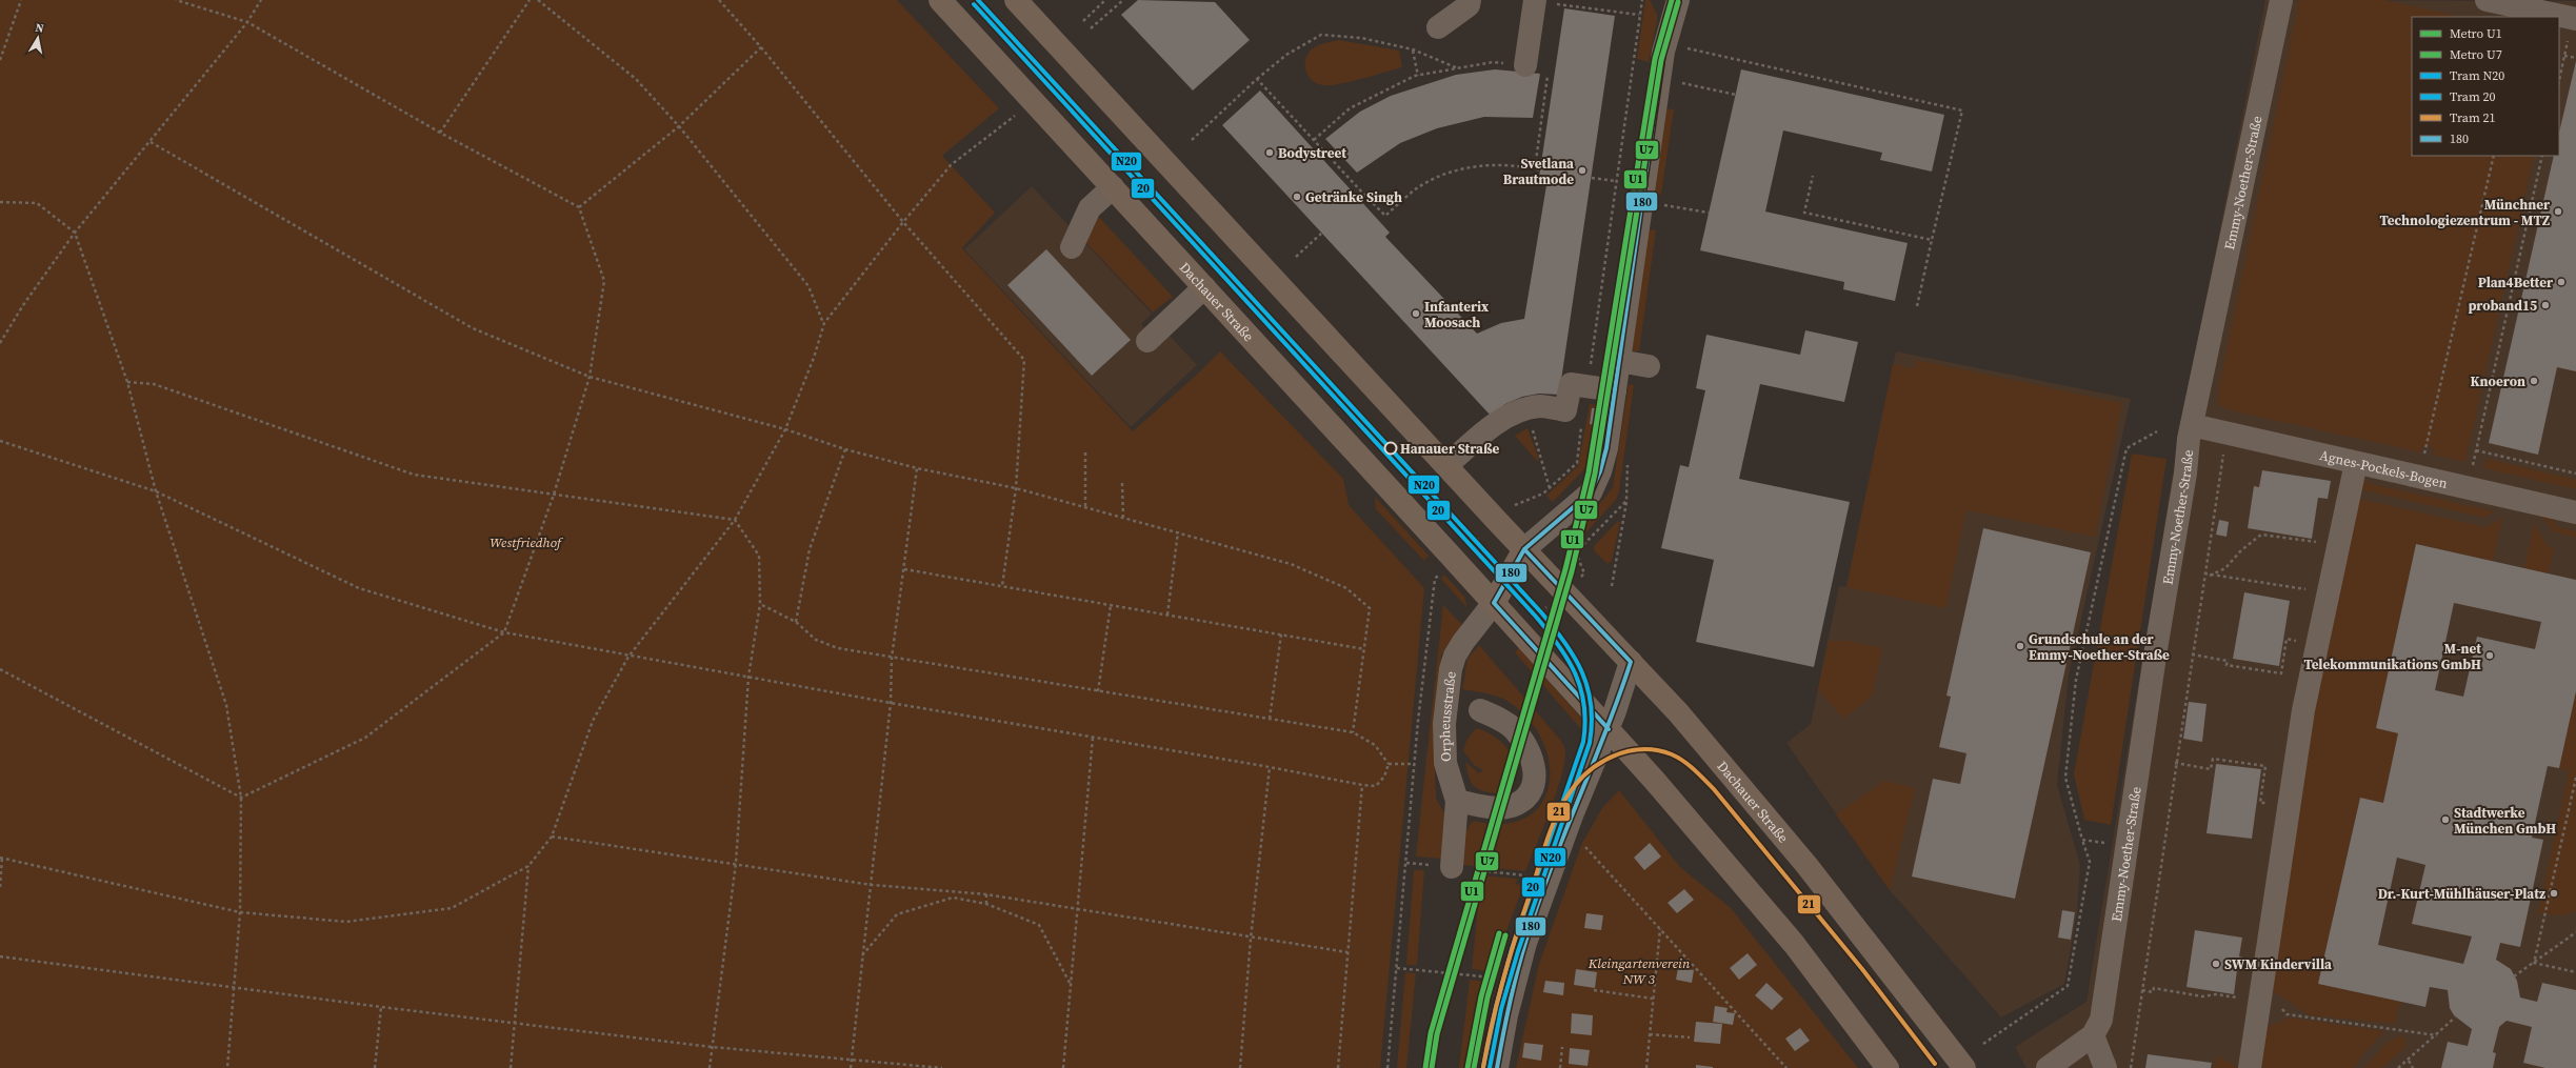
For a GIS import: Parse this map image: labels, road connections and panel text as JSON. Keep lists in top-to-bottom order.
{
  "streets": {
    "main road": ["Dachauer Straße"],
    "street": ["Emmy-Noether-Straße", "Agnes-Pockels-Bogen", "Orpheusstraße"]
  },
  "crossings": [
    ["Emmy-Noether-Straße", "Agnes-Pockels-Bogen"],
    ["Dachauer Straße", "Orpheusstraße"]
  ],
  "parks": ["Westfriedhof", "Kleingartenverein NW 3"],
  "places": [
    "Bodystreet",
    "Svetlana Brautmode",
    "Getränke Singh",
    "Münchner Technologiezentrum - MTZ",
    "Plan4Better",
    "proband15",
    "Infanterix Moosach",
    "Knoeron",
    "Hanauer Straße",
    "Grundschule an der Emmy-Noether-Straße",
    "M-net Telekommunikations GmbH",
    "Stadtwerke München GmbH",
    "Dr.-Kurt-Mühlhäuser-Platz",
    "SWM Kindervilla"
  ],
  "lines": [
    "metro line U1",
    "tram line N20",
    "transit line 180",
    "metro line U7",
    "tram line 20",
    "tram line 21"
  ],
  "legend": [
    "Metro U1",
    "Metro U7",
    "Tram N20",
    "Tram 20",
    "Tram 21",
    "180"
  ],
  "north": "top"
}
